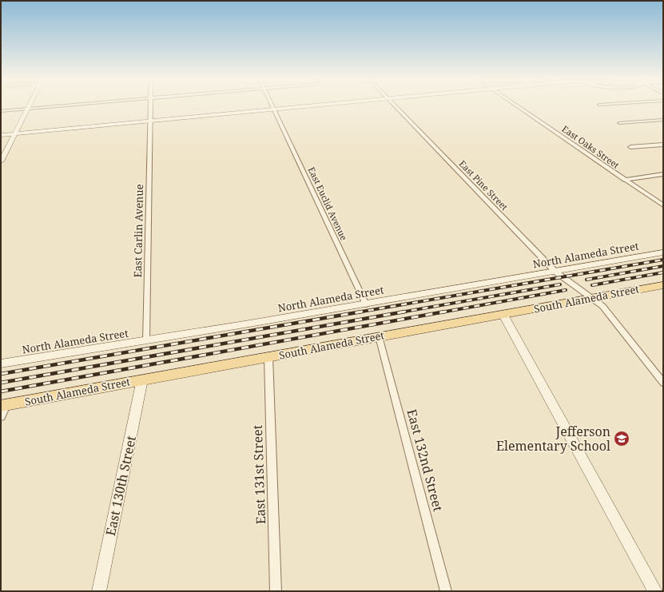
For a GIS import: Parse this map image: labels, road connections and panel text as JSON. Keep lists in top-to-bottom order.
{
  "streets": {
    "main road": ["South Alameda Street"],
    "street": [
      "East Oaks Street",
      "East Pine Street",
      "East Euclid Avenue",
      "East Carlin Avenue",
      "North Alameda Street",
      "East 132nd Street",
      "East 131st Street",
      "East 130th Street"
    ]
  },
  "crossings": [
    ["East Pine Street", "North Alameda Street"],
    ["East Pine Street", "South Alameda Street"],
    ["East Euclid Avenue", "North Alameda Street"],
    ["East Carlin Avenue", "North Alameda Street"],
    ["South Alameda Street", "East 132nd Street"],
    ["South Alameda Street", "East 131st Street"],
    ["South Alameda Street", "East 130th Street"]
  ],
  "places": {
    "school or university": ["Jefferson Elementary School"]
  }
}
